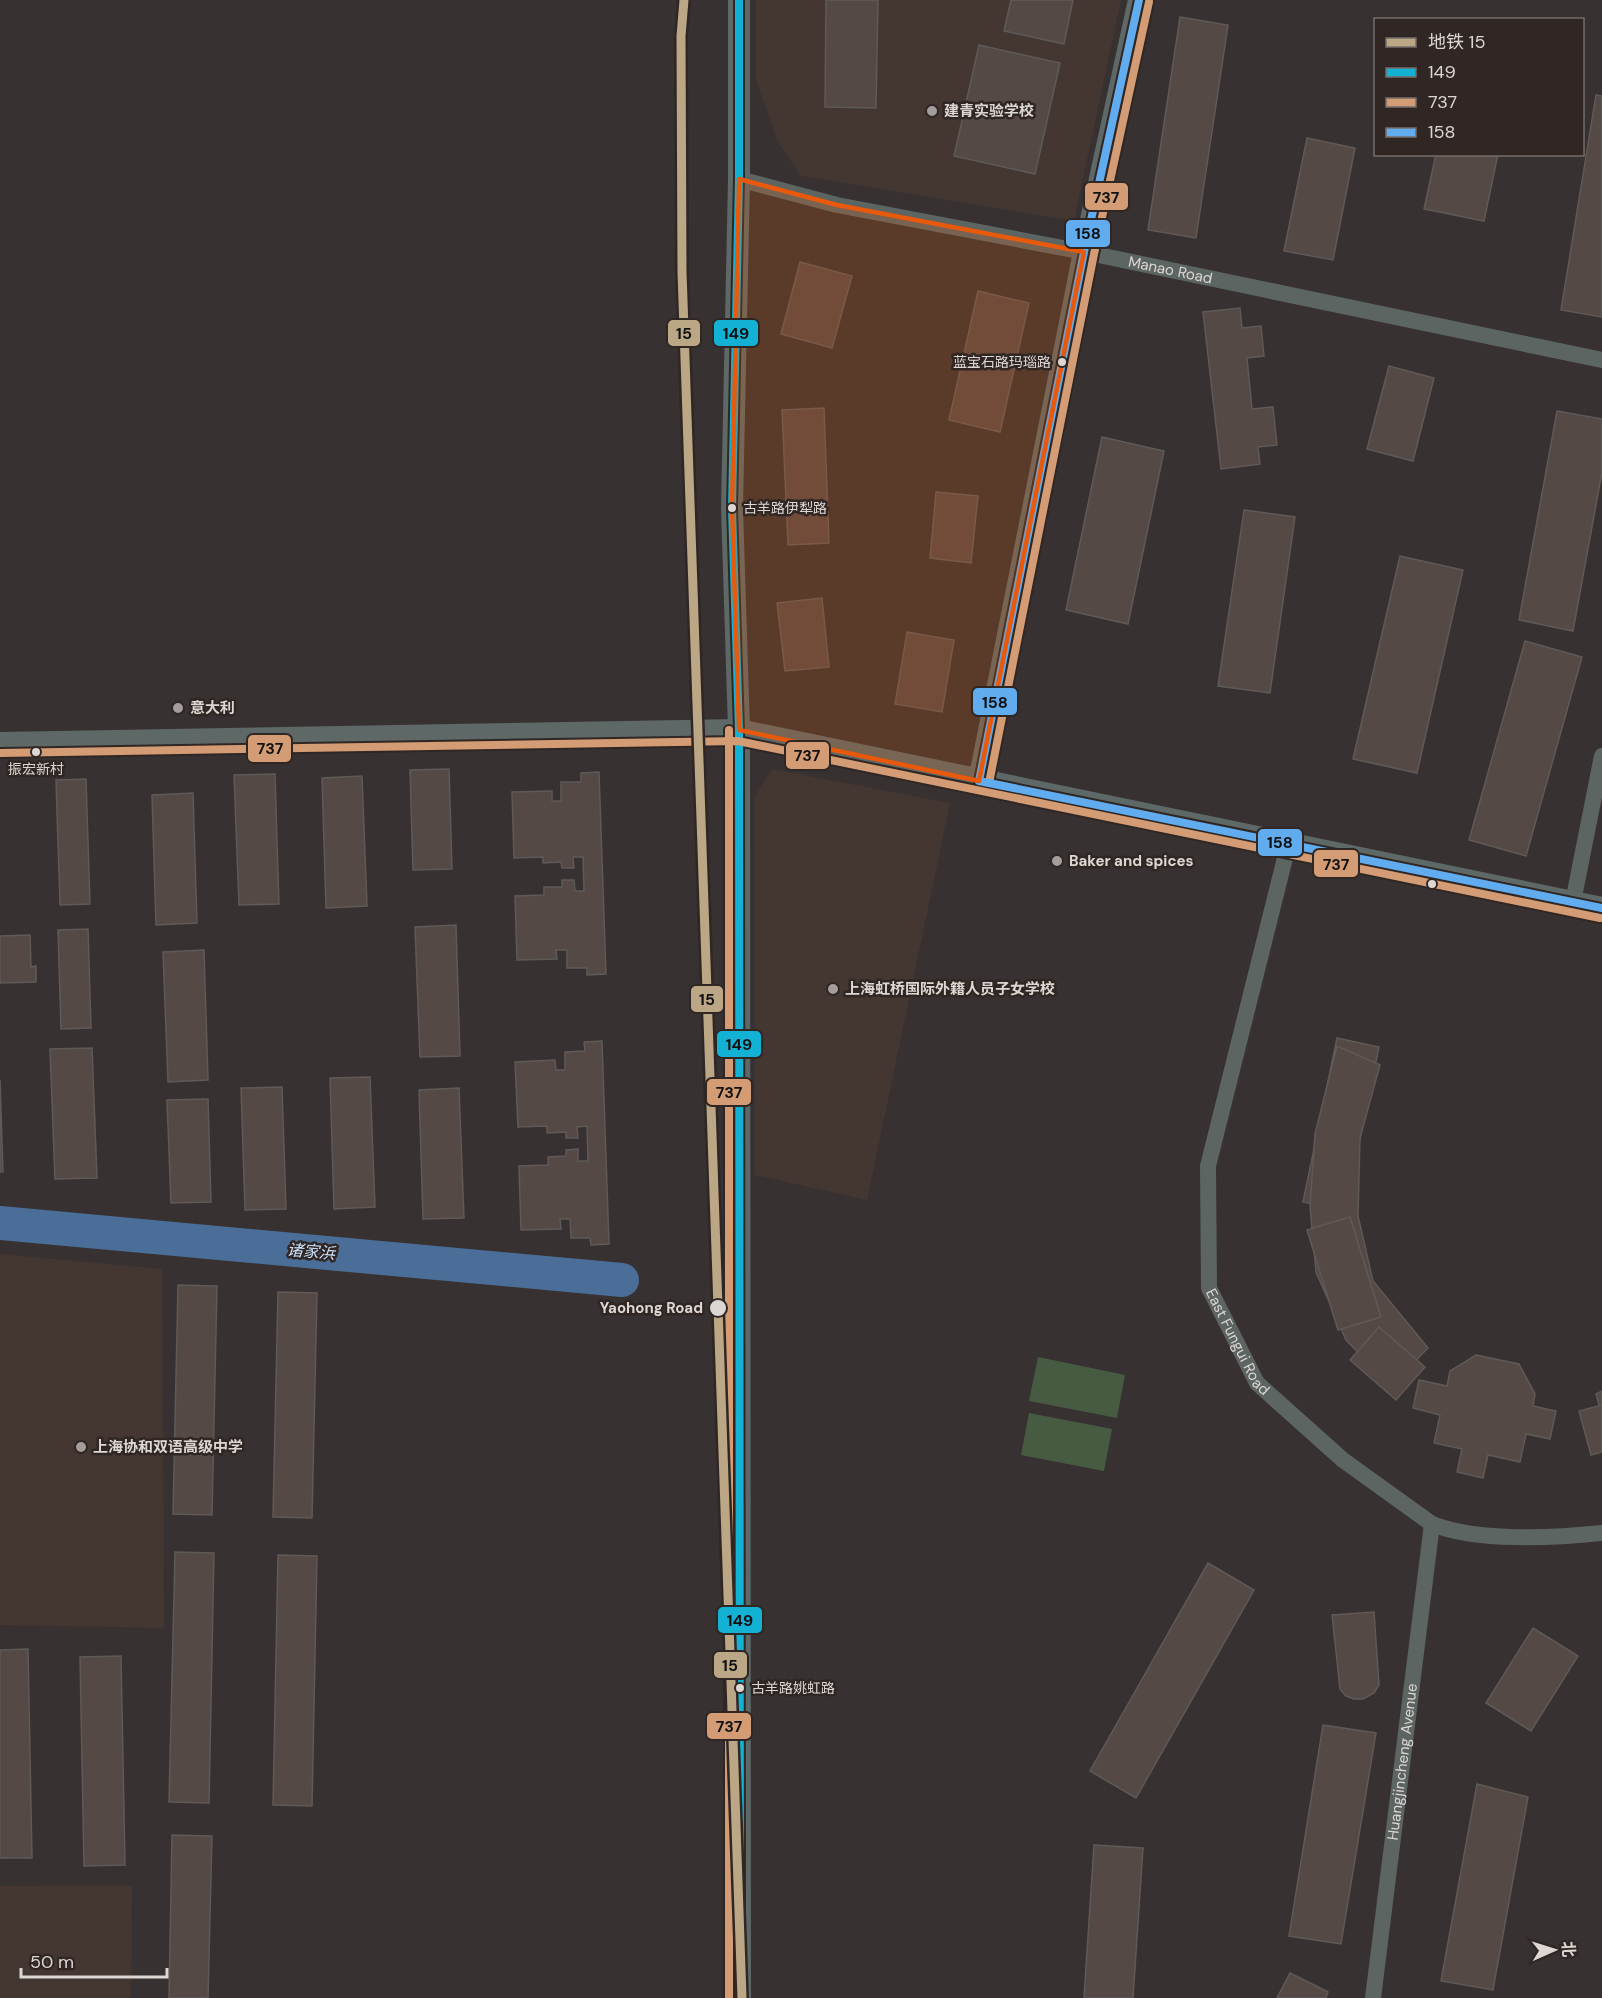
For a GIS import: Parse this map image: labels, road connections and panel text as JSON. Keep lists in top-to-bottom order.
{
  "streets": {
    "street": ["Manao Road", "East Fungui Road", "Huangjincheng Avenue"]
  },
  "crossings": [
    ["East Fungui Road", "Huangjincheng Avenue"]
  ],
  "water": ["诸家浜"],
  "places": [
    "建青实验学校",
    "蓝宝石路玛瑙路",
    "古羊路伊犁路",
    "意大利",
    "振宏新村",
    "Baker and spices",
    "上海虹桥国际外籍人员子女学校",
    "Yaohong Road",
    "上海协和双语高级中学",
    "古羊路姚虹路"
  ],
  "lines": [
    "metro line 15",
    "transit line 149",
    "transit line 158",
    "transit line 737"
  ],
  "legend": [
    "地铁 15",
    "149",
    "737",
    "158"
  ],
  "scale_bar": "50 m",
  "north": "right"
}
